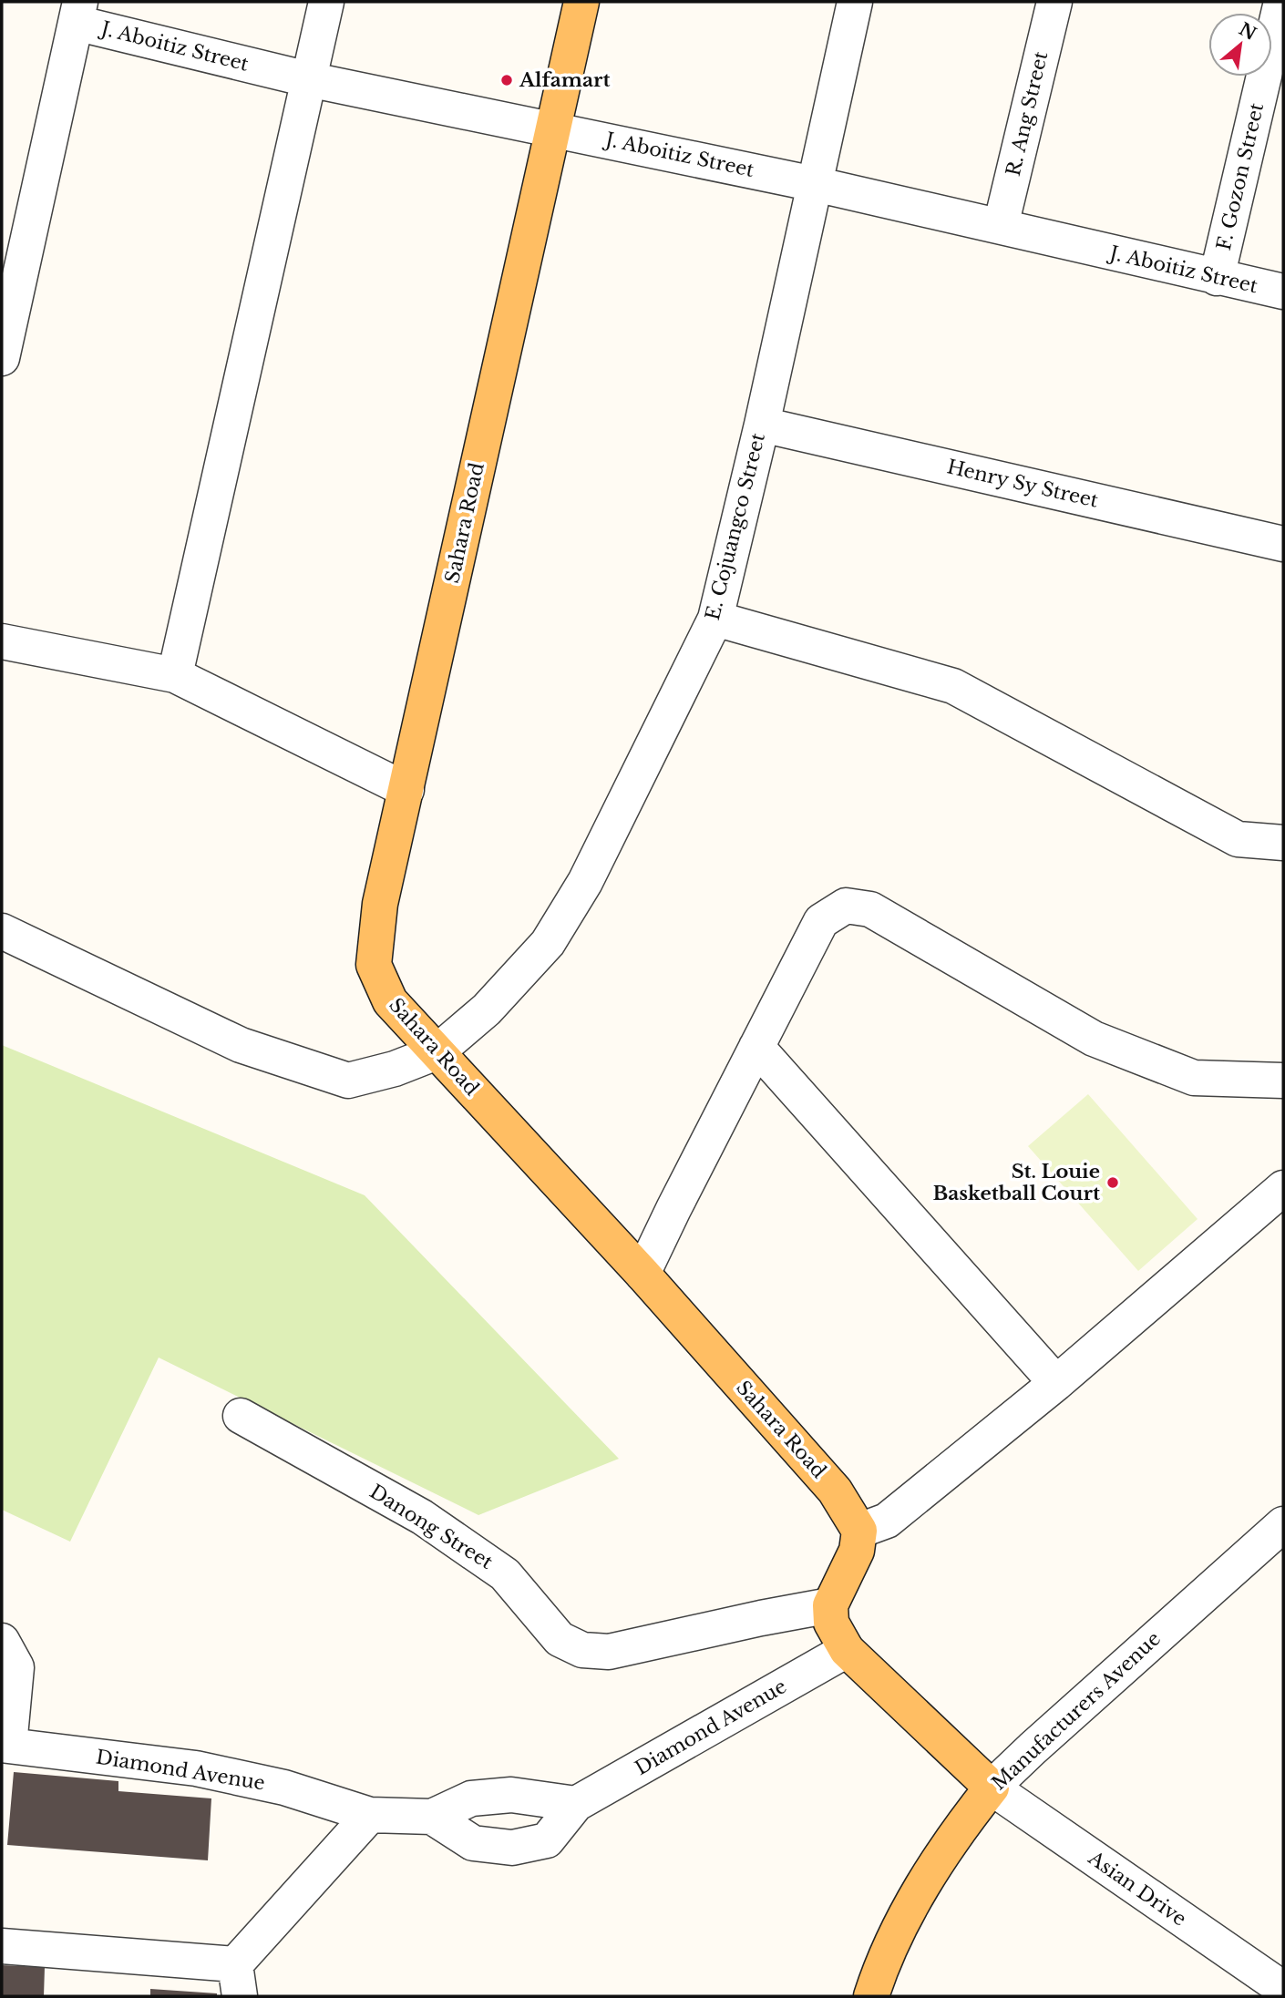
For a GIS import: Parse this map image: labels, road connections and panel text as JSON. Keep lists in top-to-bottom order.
{
  "streets": {
    "main road": ["Sahara Road", "Manufacturers Avenue"],
    "street": [
      "J. Aboitiz Street",
      "R. Ang Street",
      "F. Gozon Street",
      "Henry Sy Street",
      "E. Cojuangco Street",
      "Danong Street",
      "Diamond Avenue",
      "Asian Drive"
    ]
  },
  "crossings": [
    ["J. Aboitiz Street", "R. Ang Street"],
    ["J. Aboitiz Street", "F. Gozon Street"],
    ["J. Aboitiz Street", "Sahara Road"],
    ["J. Aboitiz Street", "E. Cojuangco Street"],
    ["Henry Sy Street", "E. Cojuangco Street"],
    ["Sahara Road", "E. Cojuangco Street"],
    ["Manufacturers Avenue", "Asian Drive"]
  ],
  "places": ["Alfamart", "St. Louie Basketball Court"],
  "north": "top right"
}
